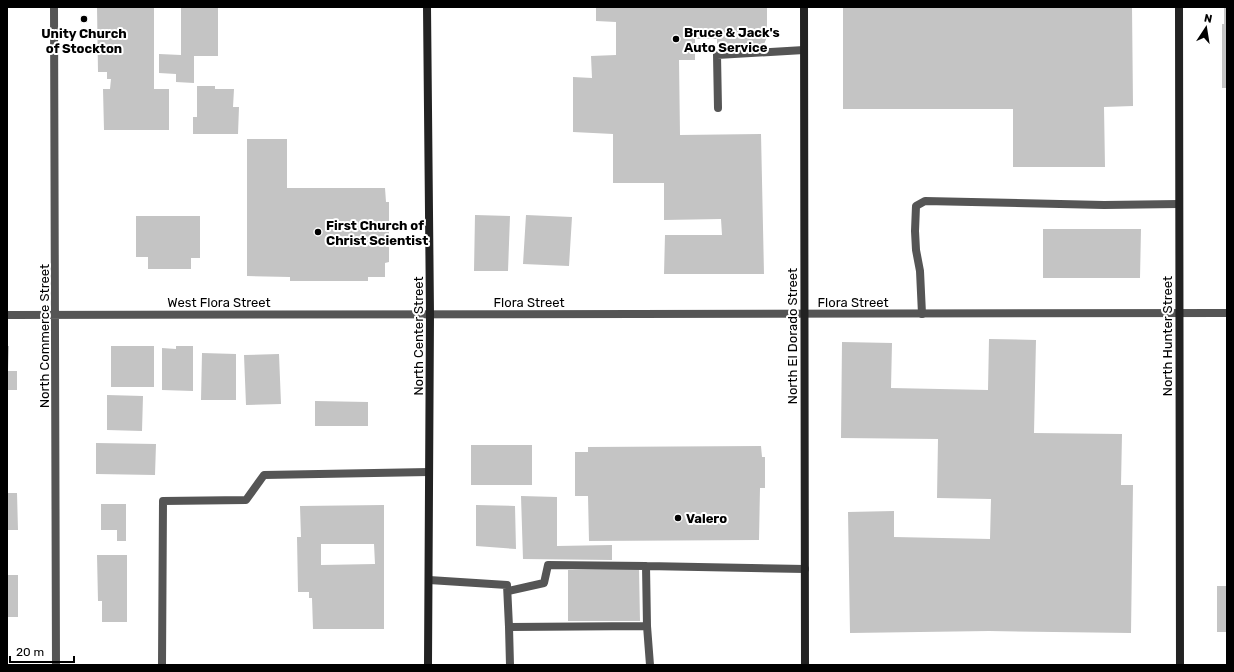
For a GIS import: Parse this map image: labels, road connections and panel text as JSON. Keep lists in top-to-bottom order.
{
  "streets": {
    "main road": ["North Center Street", "North El Dorado Street", "North Hunter Street"],
    "street": ["West Flora Street", "Flora Street", "North Commerce Street"]
  },
  "crossings": [
    ["West Flora Street", "Flora Street"],
    ["West Flora Street", "North Commerce Street"],
    ["West Flora Street", "North Center Street"],
    ["Flora Street", "North Center Street"],
    ["Flora Street", "North El Dorado Street"],
    ["Flora Street", "North Hunter Street"]
  ],
  "places": [
    "Unity Church of Stockton",
    "Bruce & Jack's Auto Service",
    "First Church of Christ Scientist",
    "Valero"
  ],
  "scale_bar": "20 m",
  "north": "top"
}
